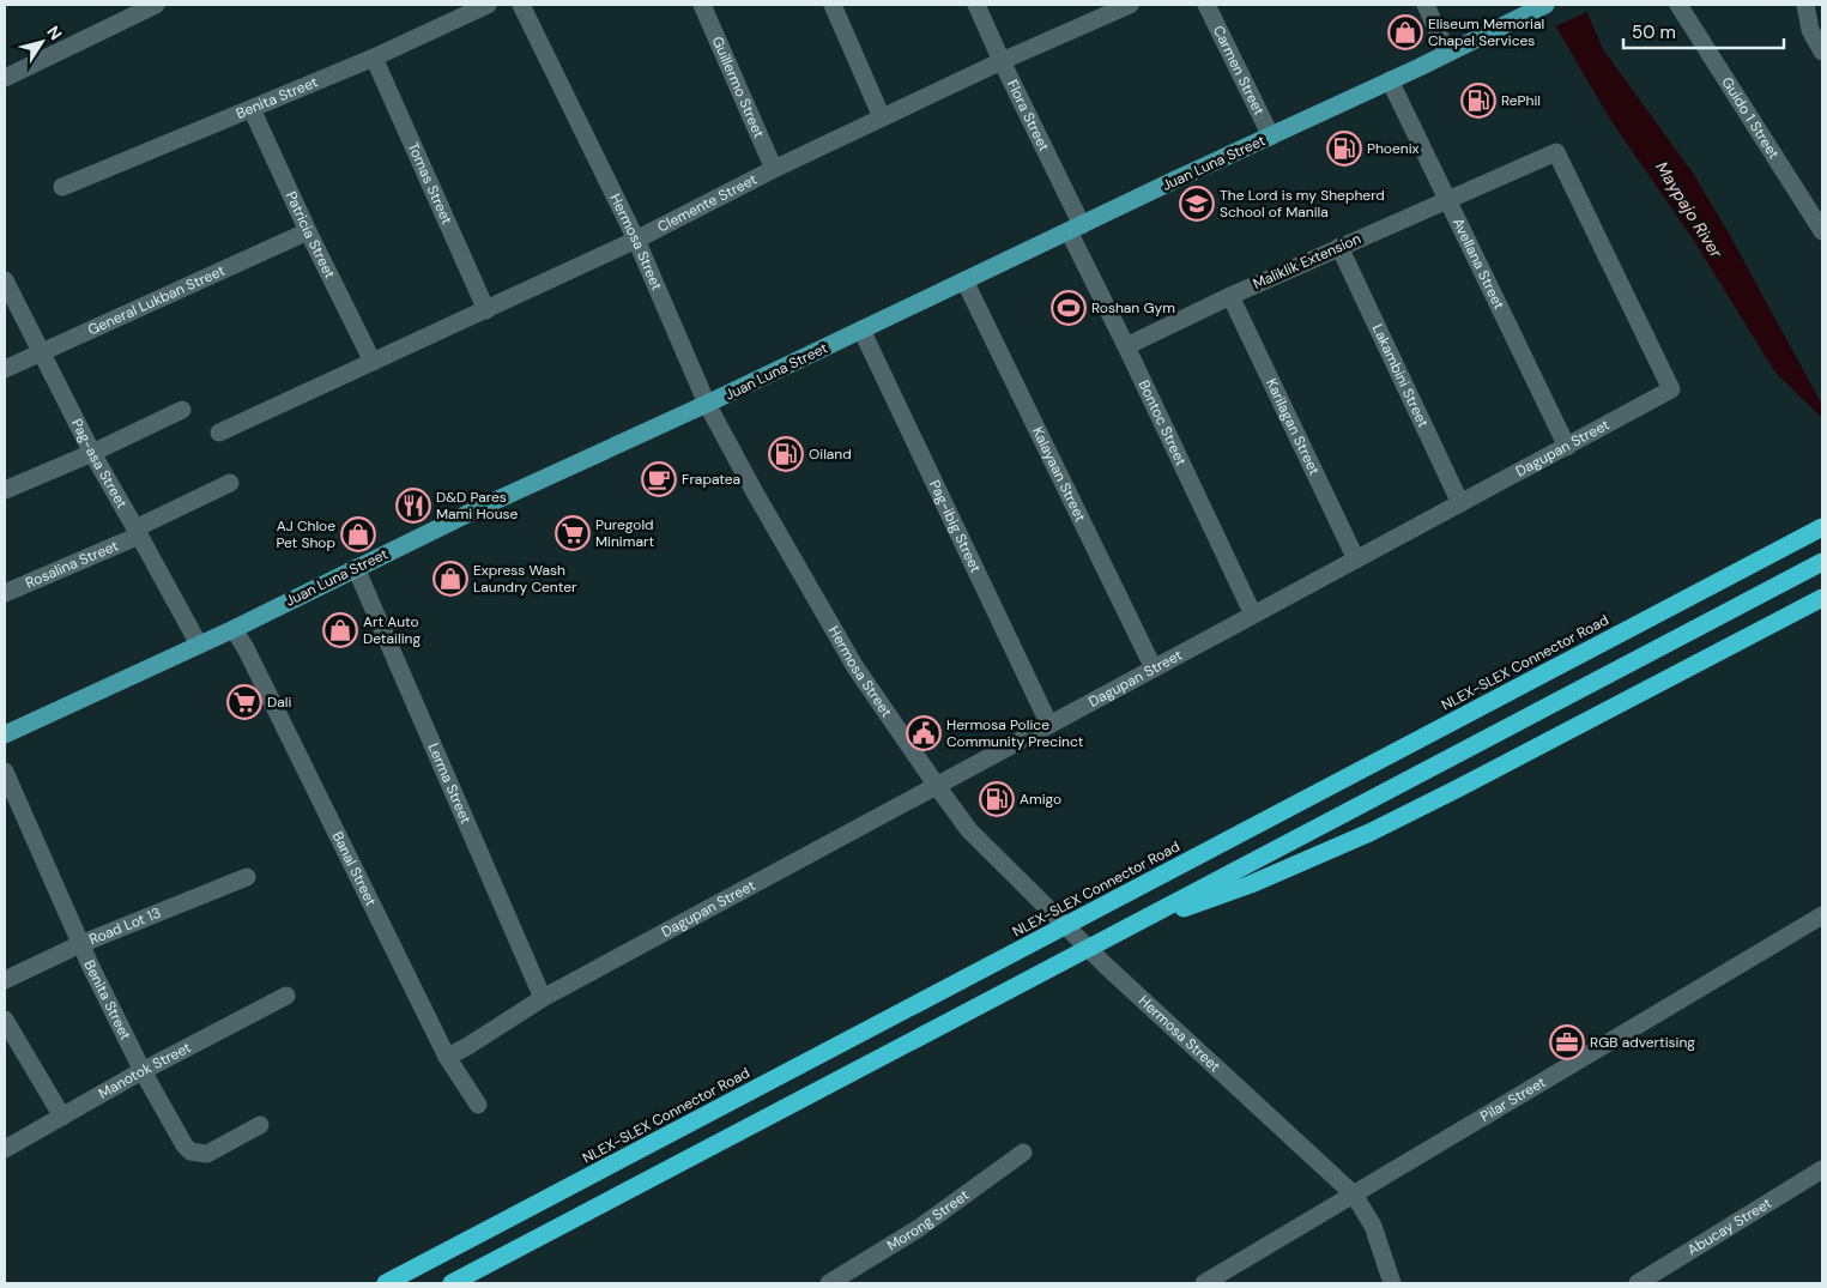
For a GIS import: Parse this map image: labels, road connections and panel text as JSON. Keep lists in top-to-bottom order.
{
  "streets": {
    "highway": ["NLEX-SLEX Connector Road"],
    "main road": ["Juan Luna Street"],
    "street": [
      "Carmen Street",
      "Guillermo Street",
      "Benita Street",
      "Flora Street",
      "Guido 1 Street",
      "Tomas Street",
      "Clemente Street",
      "Patricia Street",
      "Hermosa Street",
      "Maliklik Extension",
      "Avellana Street",
      "General Lukban Street",
      "Lakambini Street",
      "Bontoc Street",
      "Karilagan Street",
      "Dagupan Street",
      "Pag-asa Street",
      "Kalayaan Street",
      "Pag-ibig Street",
      "Rosalina Street",
      "Lerma Street",
      "Banal Street",
      "Road Lot 13",
      "Manotok Street",
      "Pilar Street",
      "Morong Street",
      "Abucay Street"
    ]
  },
  "crossings": [
    ["Carmen Street", "Juan Luna Street"],
    ["Guillermo Street", "Clemente Street"],
    ["Benita Street", "Tomas Street"],
    ["Benita Street", "Patricia Street"],
    ["Benita Street", "Road Lot 13"],
    ["Benita Street", "Manotok Street"],
    ["Flora Street", "Juan Luna Street"],
    ["Flora Street", "Clemente Street"],
    ["Flora Street", "Bontoc Street"],
    ["Juan Luna Street", "Hermosa Street"],
    ["Juan Luna Street", "Avellana Street"],
    ["Juan Luna Street", "Bontoc Street"],
    ["Juan Luna Street", "Pag-asa Street"],
    ["Juan Luna Street", "Kalayaan Street"],
    ["Juan Luna Street", "Pag-ibig Street"],
    ["Juan Luna Street", "Lerma Street"],
    ["Juan Luna Street", "Banal Street"],
    ["Tomas Street", "Clemente Street"],
    ["Clemente Street", "Patricia Street"],
    ["Clemente Street", "Hermosa Street"],
    ["Patricia Street", "General Lukban Street"],
    ["Hermosa Street", "Dagupan Street"],
    ["Hermosa Street", "Pilar Street"],
    ["Maliklik Extension", "Avellana Street"],
    ["Maliklik Extension", "Lakambini Street"],
    ["Maliklik Extension", "Bontoc Street"],
    ["Maliklik Extension", "Karilagan Street"],
    ["Maliklik Extension", "Dagupan Street"],
    ["Avellana Street", "Dagupan Street"],
    ["General Lukban Street", "Pag-asa Street"],
    ["Lakambini Street", "Dagupan Street"],
    ["Bontoc Street", "Dagupan Street"],
    ["Karilagan Street", "Dagupan Street"],
    ["Dagupan Street", "Kalayaan Street"],
    ["Dagupan Street", "Pag-ibig Street"],
    ["Dagupan Street", "Lerma Street"],
    ["Dagupan Street", "Banal Street"],
    ["Pag-asa Street", "Rosalina Street"]
  ],
  "water": ["Maypajo River"],
  "places": {
    "shop": [
      "Eliseum Memorial Chapel Services",
      "AJ Chloe Pet Shop",
      "Express Wash Laundry Center",
      "Art Auto Detailing"
    ],
    "fuel station": [
      "RePhil",
      "Phoenix",
      "Oiland",
      "Amigo"
    ],
    "school or university": ["The Lord is my Shepherd School of Manila"],
    "sports": ["Roshan Gym"],
    "cafe": ["Frapatea"],
    "restaurant": ["D&D Pares Mami House"],
    "supermarket": ["Puregold Minimart", "Dali"],
    "public building": ["Hermosa Police Community Precinct"],
    "office": ["RGB advertising"]
  },
  "scale_bar": "50 m",
  "north": "top right"
}
